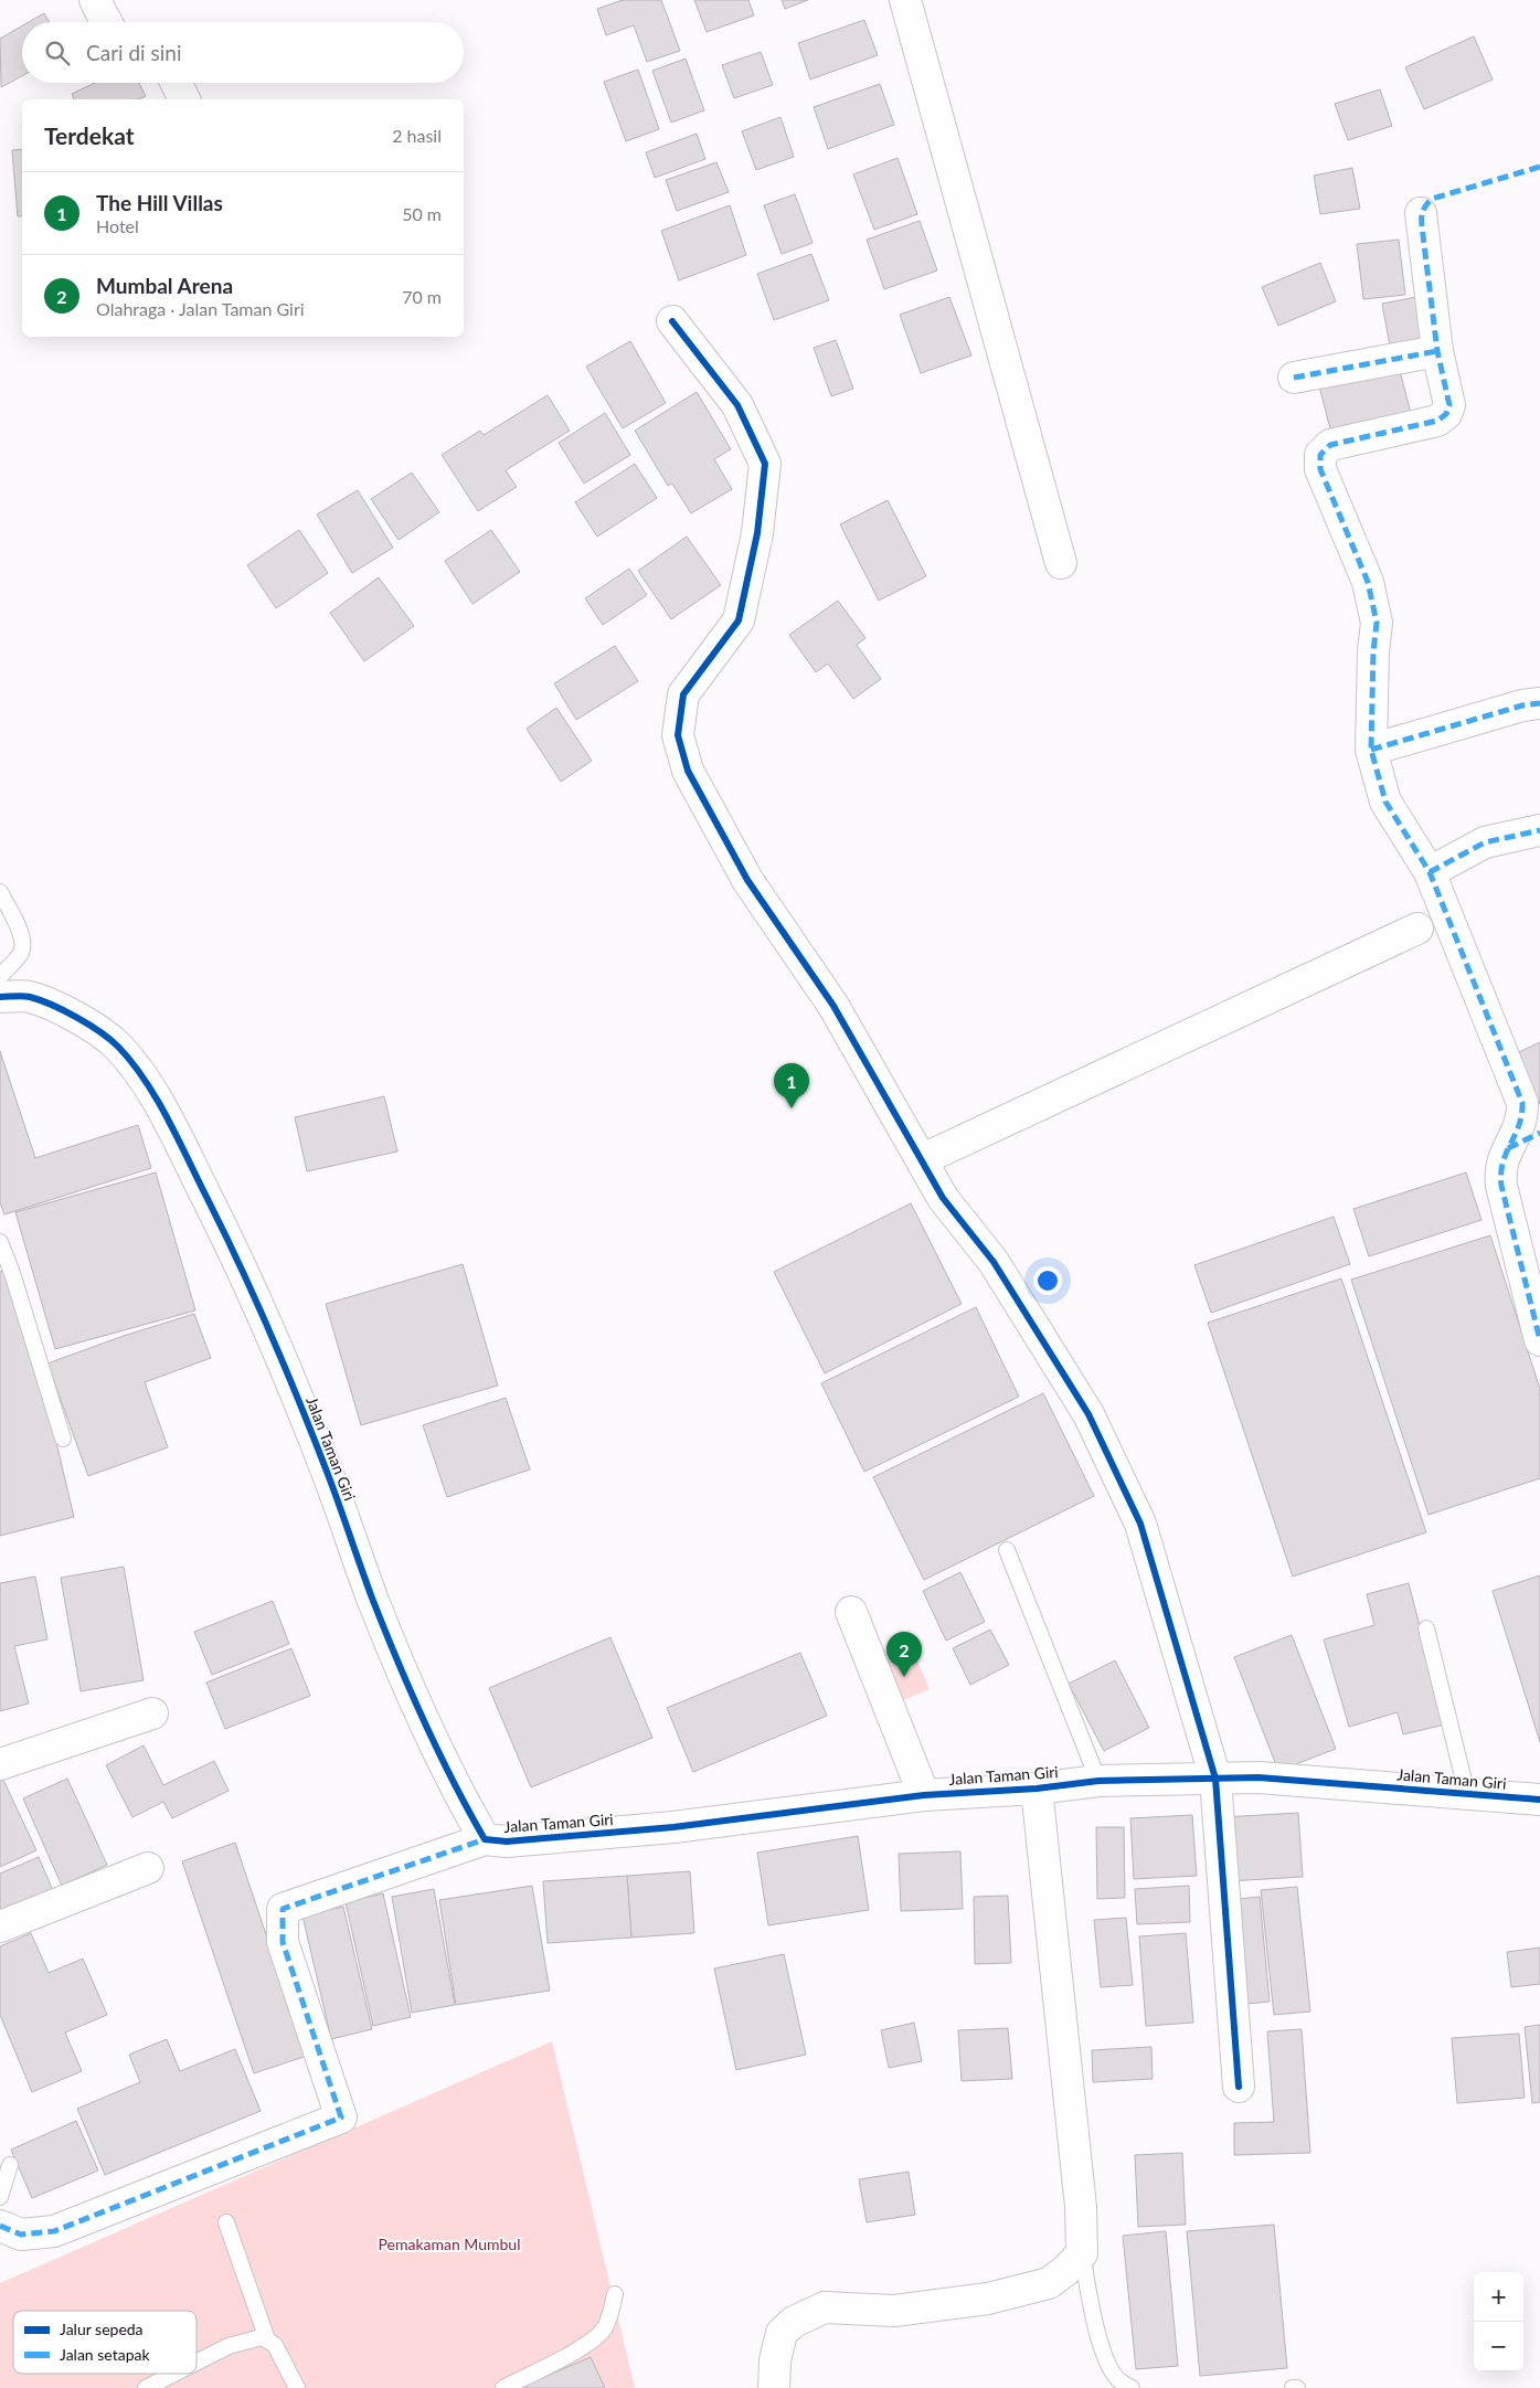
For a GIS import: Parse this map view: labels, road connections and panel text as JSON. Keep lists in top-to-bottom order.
{
  "streets": {
    "street": ["Jalan Taman Giri"]
  },
  "parks": ["Pemakaman Mumbul"],
  "legend": ["Jalur sepeda", "Jalan setapak"],
  "page": {
    "search": "Cari di sini",
    "heading": ["Terdekat", "2 hasil"],
    "list": [
      {
        "mark": "1",
        "name": "The Hill Villas",
        "note": "Hotel",
        "value": "50 m"
      },
      {
        "mark": "2",
        "name": "Mumbal Arena",
        "note": "Olahraga · Jalan Taman Giri",
        "value": "70 m"
      }
    ],
    "pins": ["1", "2"],
    "map_buttons": ["+", "−"]
  }
}
